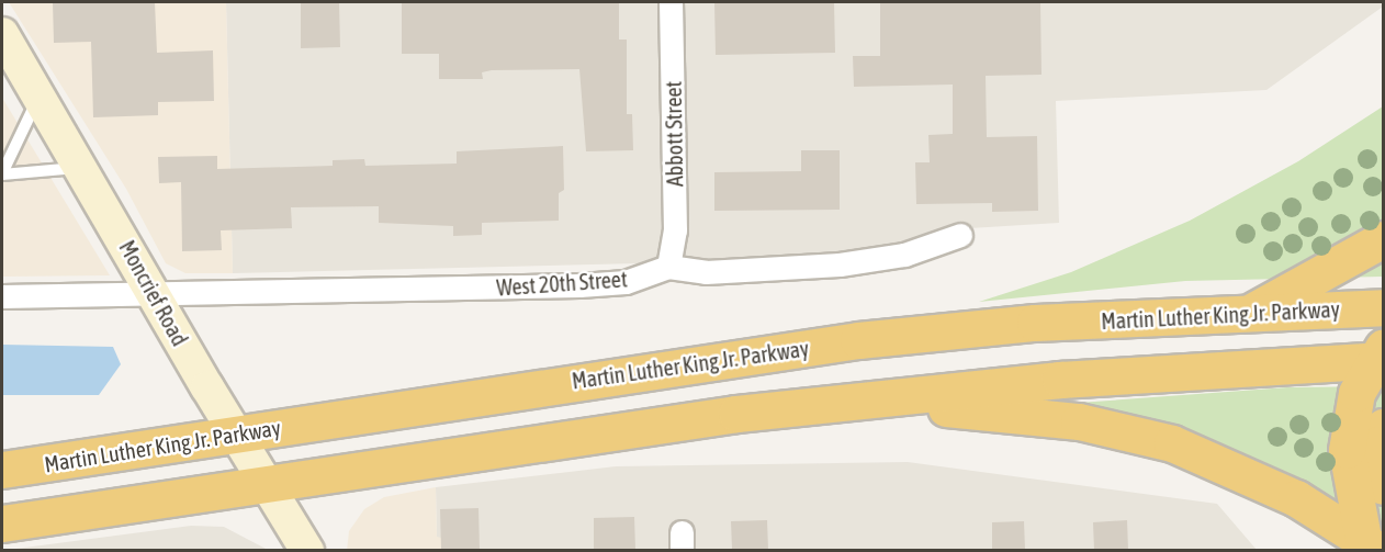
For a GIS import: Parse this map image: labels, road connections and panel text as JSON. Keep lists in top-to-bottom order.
{
  "streets": {
    "highway": ["Martin Luther King Jr. Parkway"],
    "main road": ["Moncrief Road"],
    "street": ["Abbott Street", "West 20th Street"]
  },
  "crossings": [
    ["Abbott Street", "West 20th Street"],
    ["West 20th Street", "Moncrief Road"],
    ["Moncrief Road", "Martin Luther King Jr. Parkway"]
  ]
}
